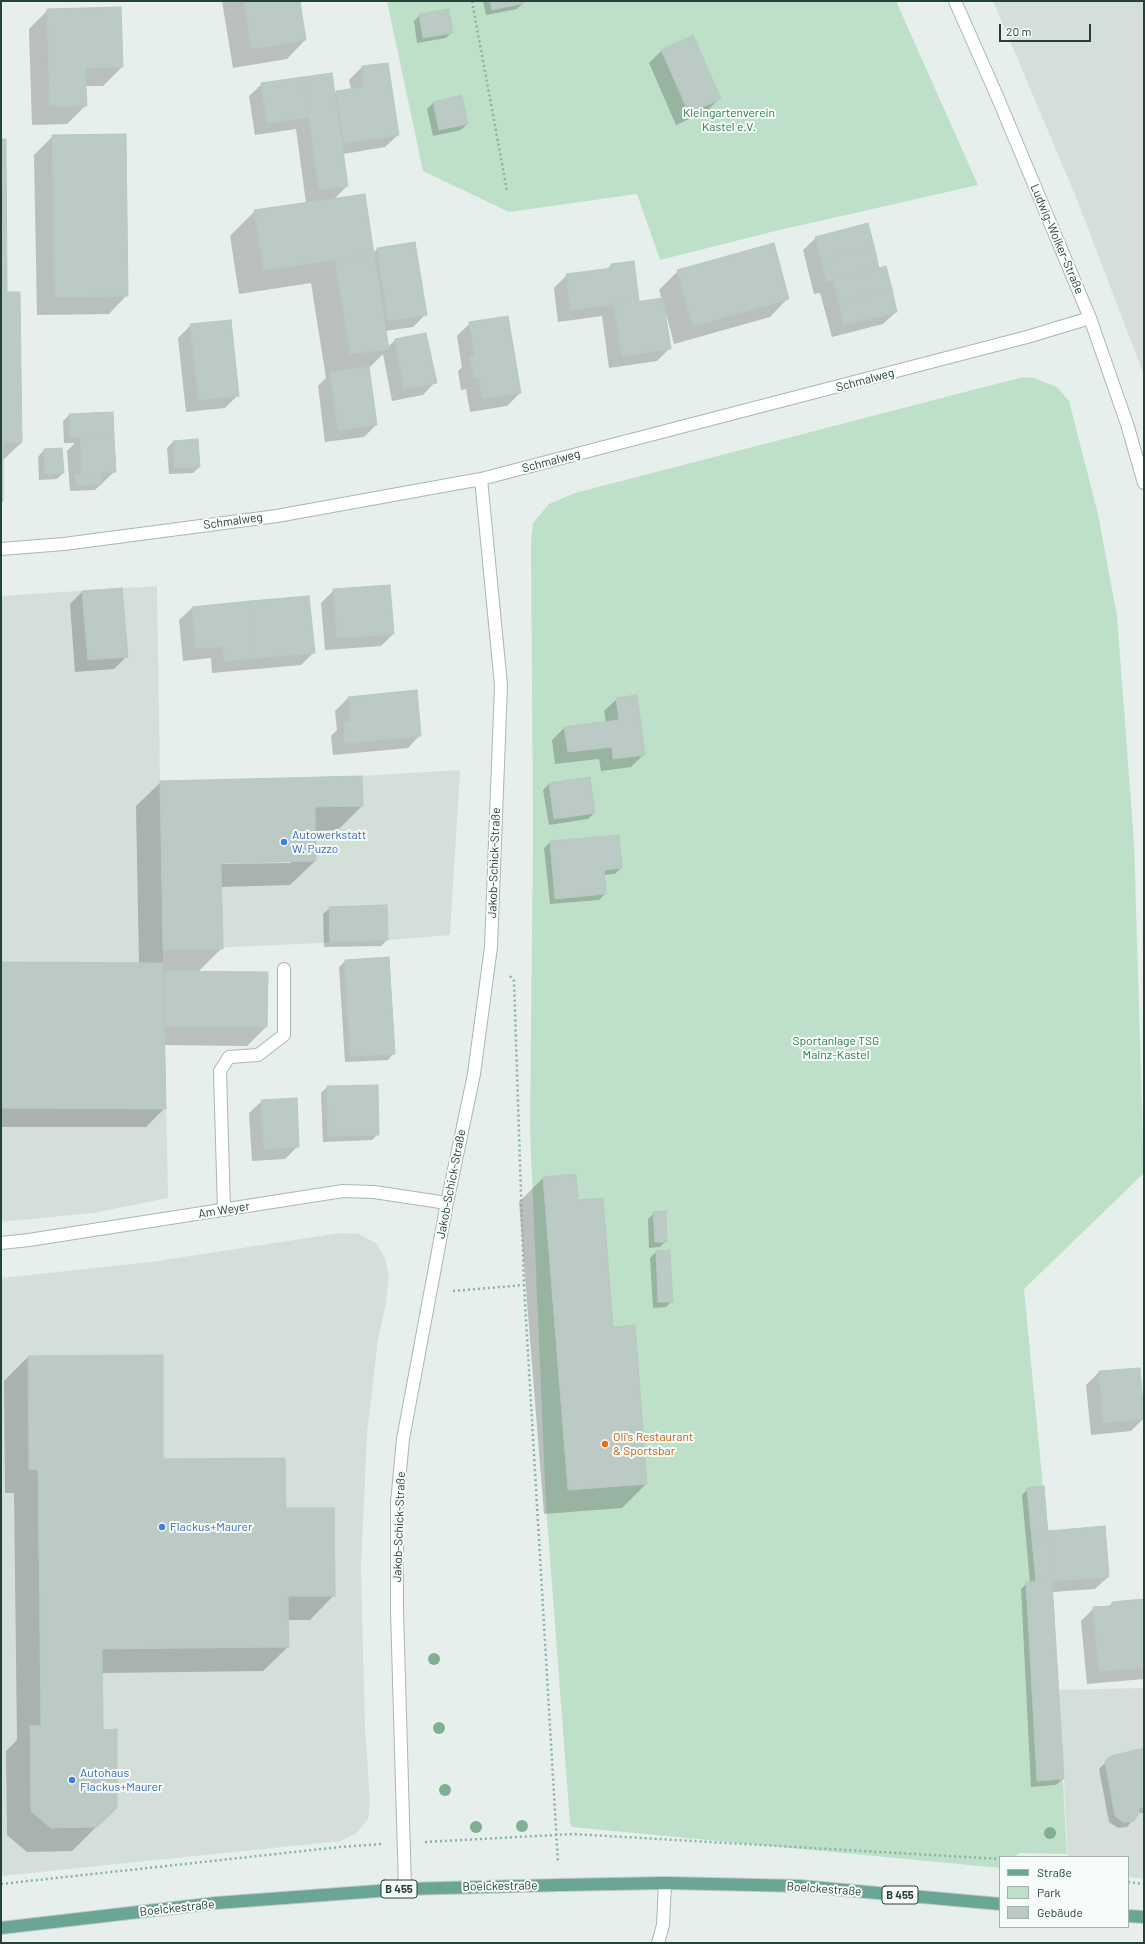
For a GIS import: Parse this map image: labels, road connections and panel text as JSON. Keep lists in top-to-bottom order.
{
  "streets": {
    "main road": ["Boelckestraße", "B 455"],
    "street": [
      "Ludwig-Wolker-Straße",
      "Schmalweg",
      "Jakob-Schick-Straße",
      "Am Weyer"
    ]
  },
  "crossings": [
    ["Ludwig-Wolker-Straße", "Schmalweg"],
    ["Schmalweg", "Jakob-Schick-Straße"],
    ["Jakob-Schick-Straße", "Am Weyer"],
    ["Jakob-Schick-Straße", "Boelckestraße"]
  ],
  "parks": ["Kleingartenverein Kastel e.V.", "Sportanlage TSG Mainz-Kastel"],
  "places": [
    "Autowerkstatt W. Puzzo",
    "Oli's Restaurant & Sportsbar",
    "Flackus+Maurer",
    "Autohaus Flackus+Maurer"
  ],
  "legend": ["Straße", "Park", "Gebäude"],
  "scale_bar": "20 m"
}
